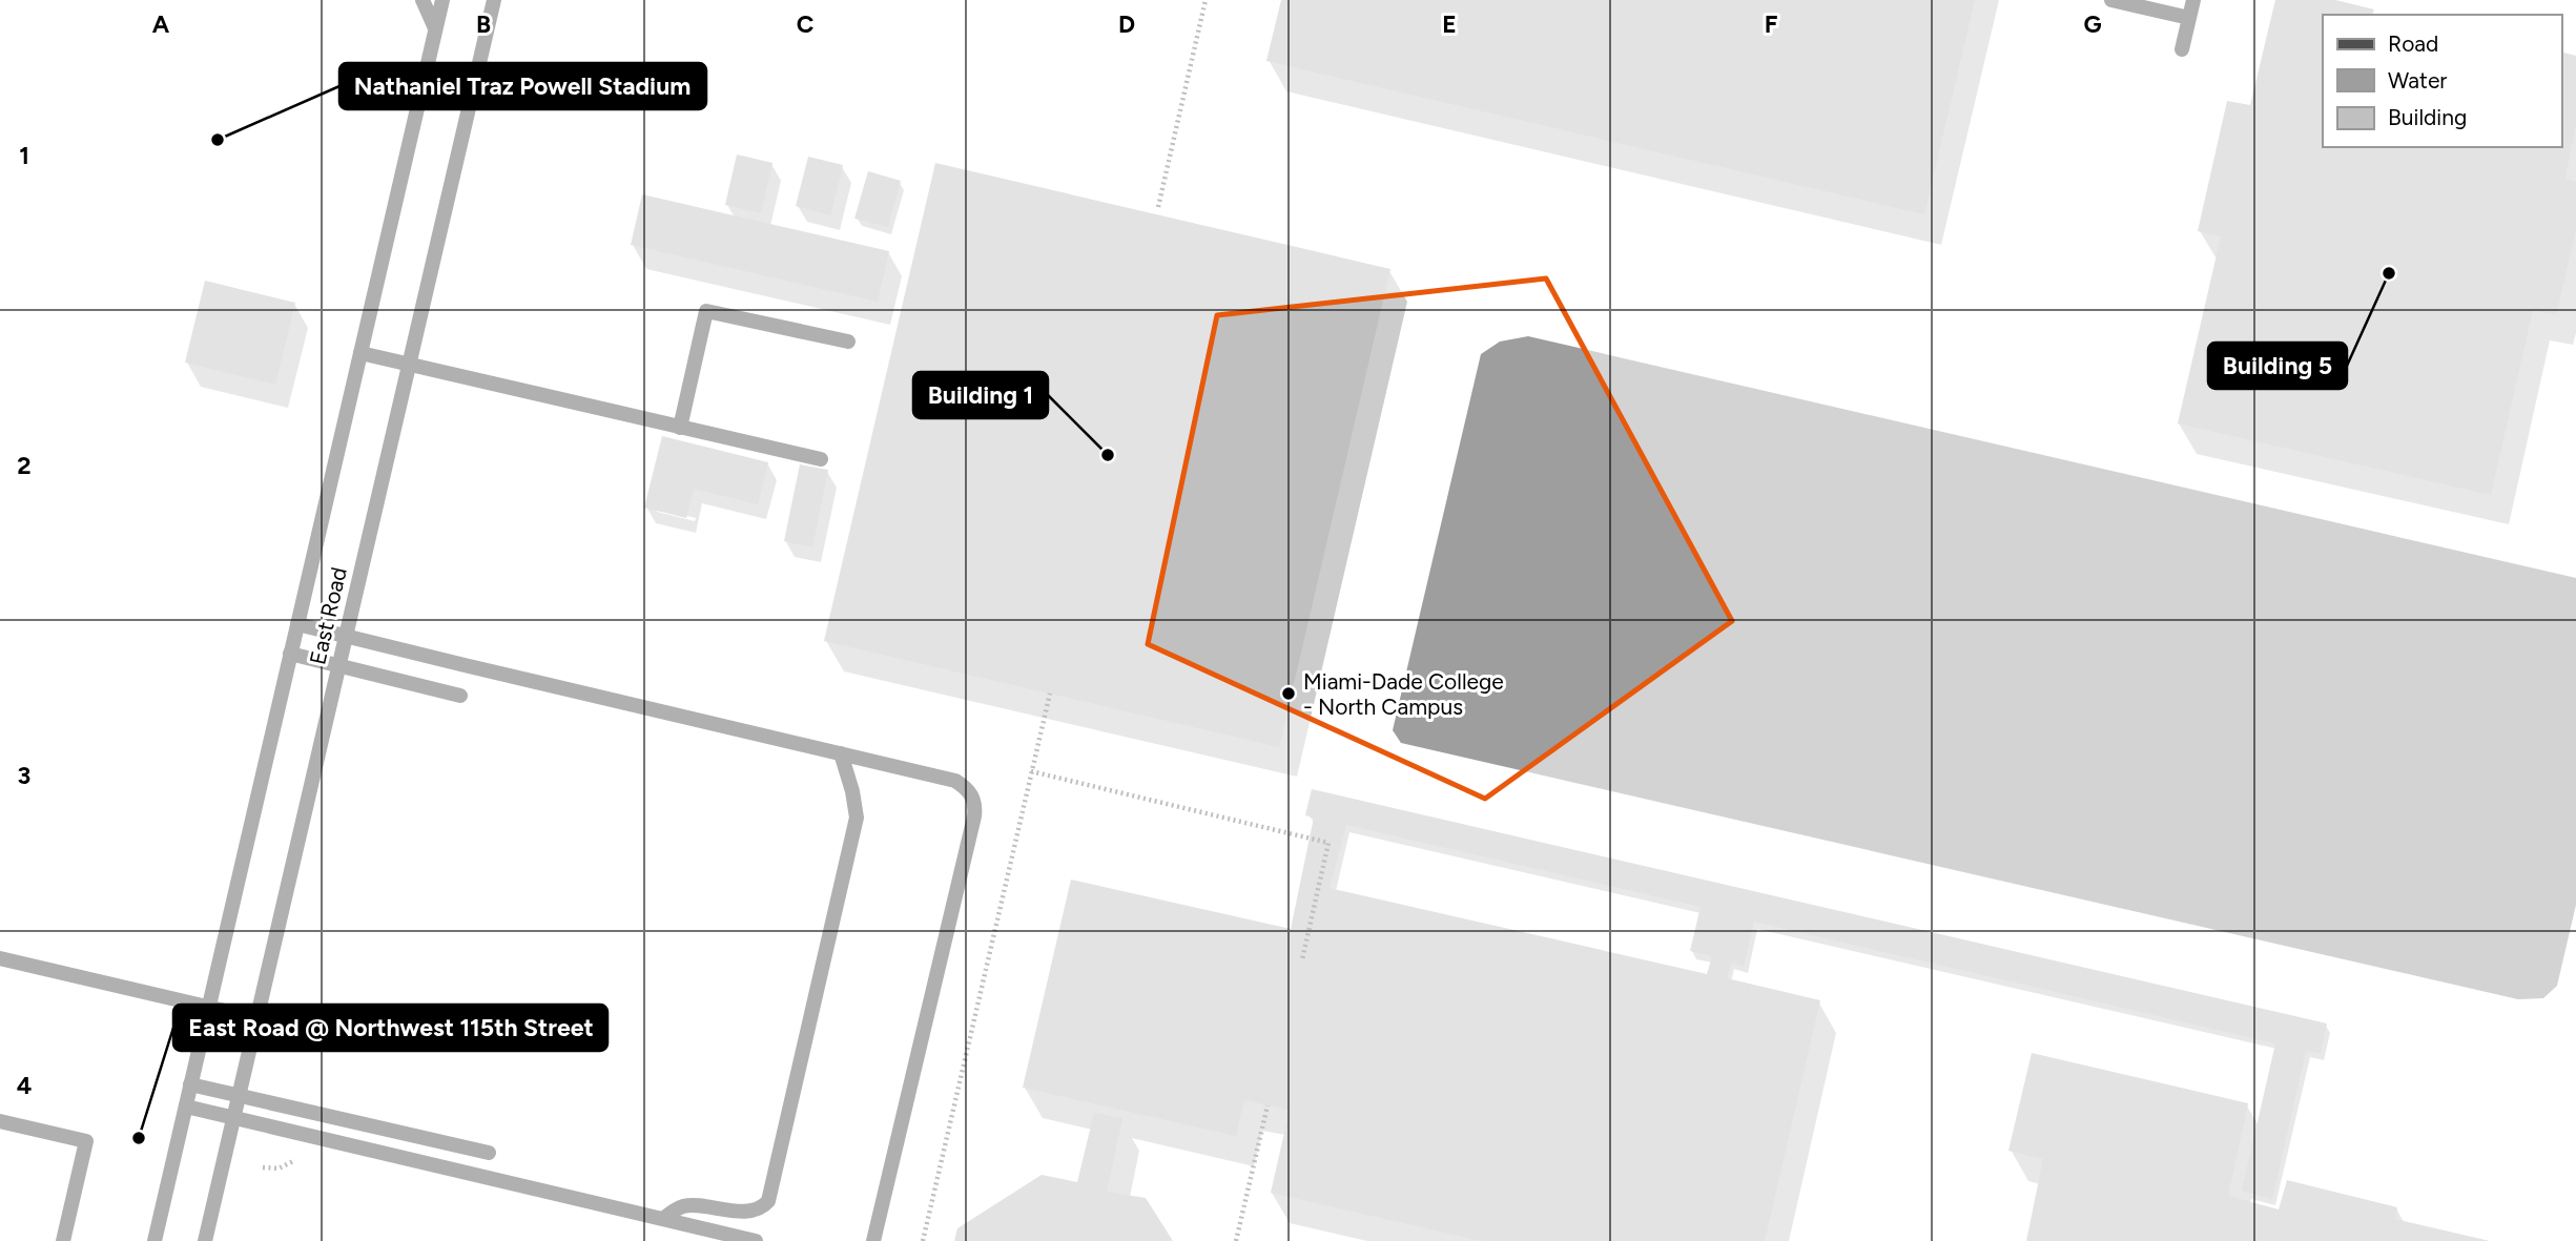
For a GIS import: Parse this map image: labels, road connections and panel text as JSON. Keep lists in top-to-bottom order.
{
  "streets": {
    "street": ["East Road"]
  },
  "places": [
    "Nathaniel Traz Powell Stadium",
    "Building 5",
    "Building 1",
    "Miami-Dade College - North Campus",
    "East Road @ Northwest 115th Street"
  ],
  "legend": ["Road", "Water", "Building"],
  "grid": {
    "columns": [
      "A",
      "B",
      "C",
      "D",
      "E",
      "F",
      "G"
    ],
    "rows": [
      "1",
      "2",
      "3",
      "4"
    ]
  }
}
